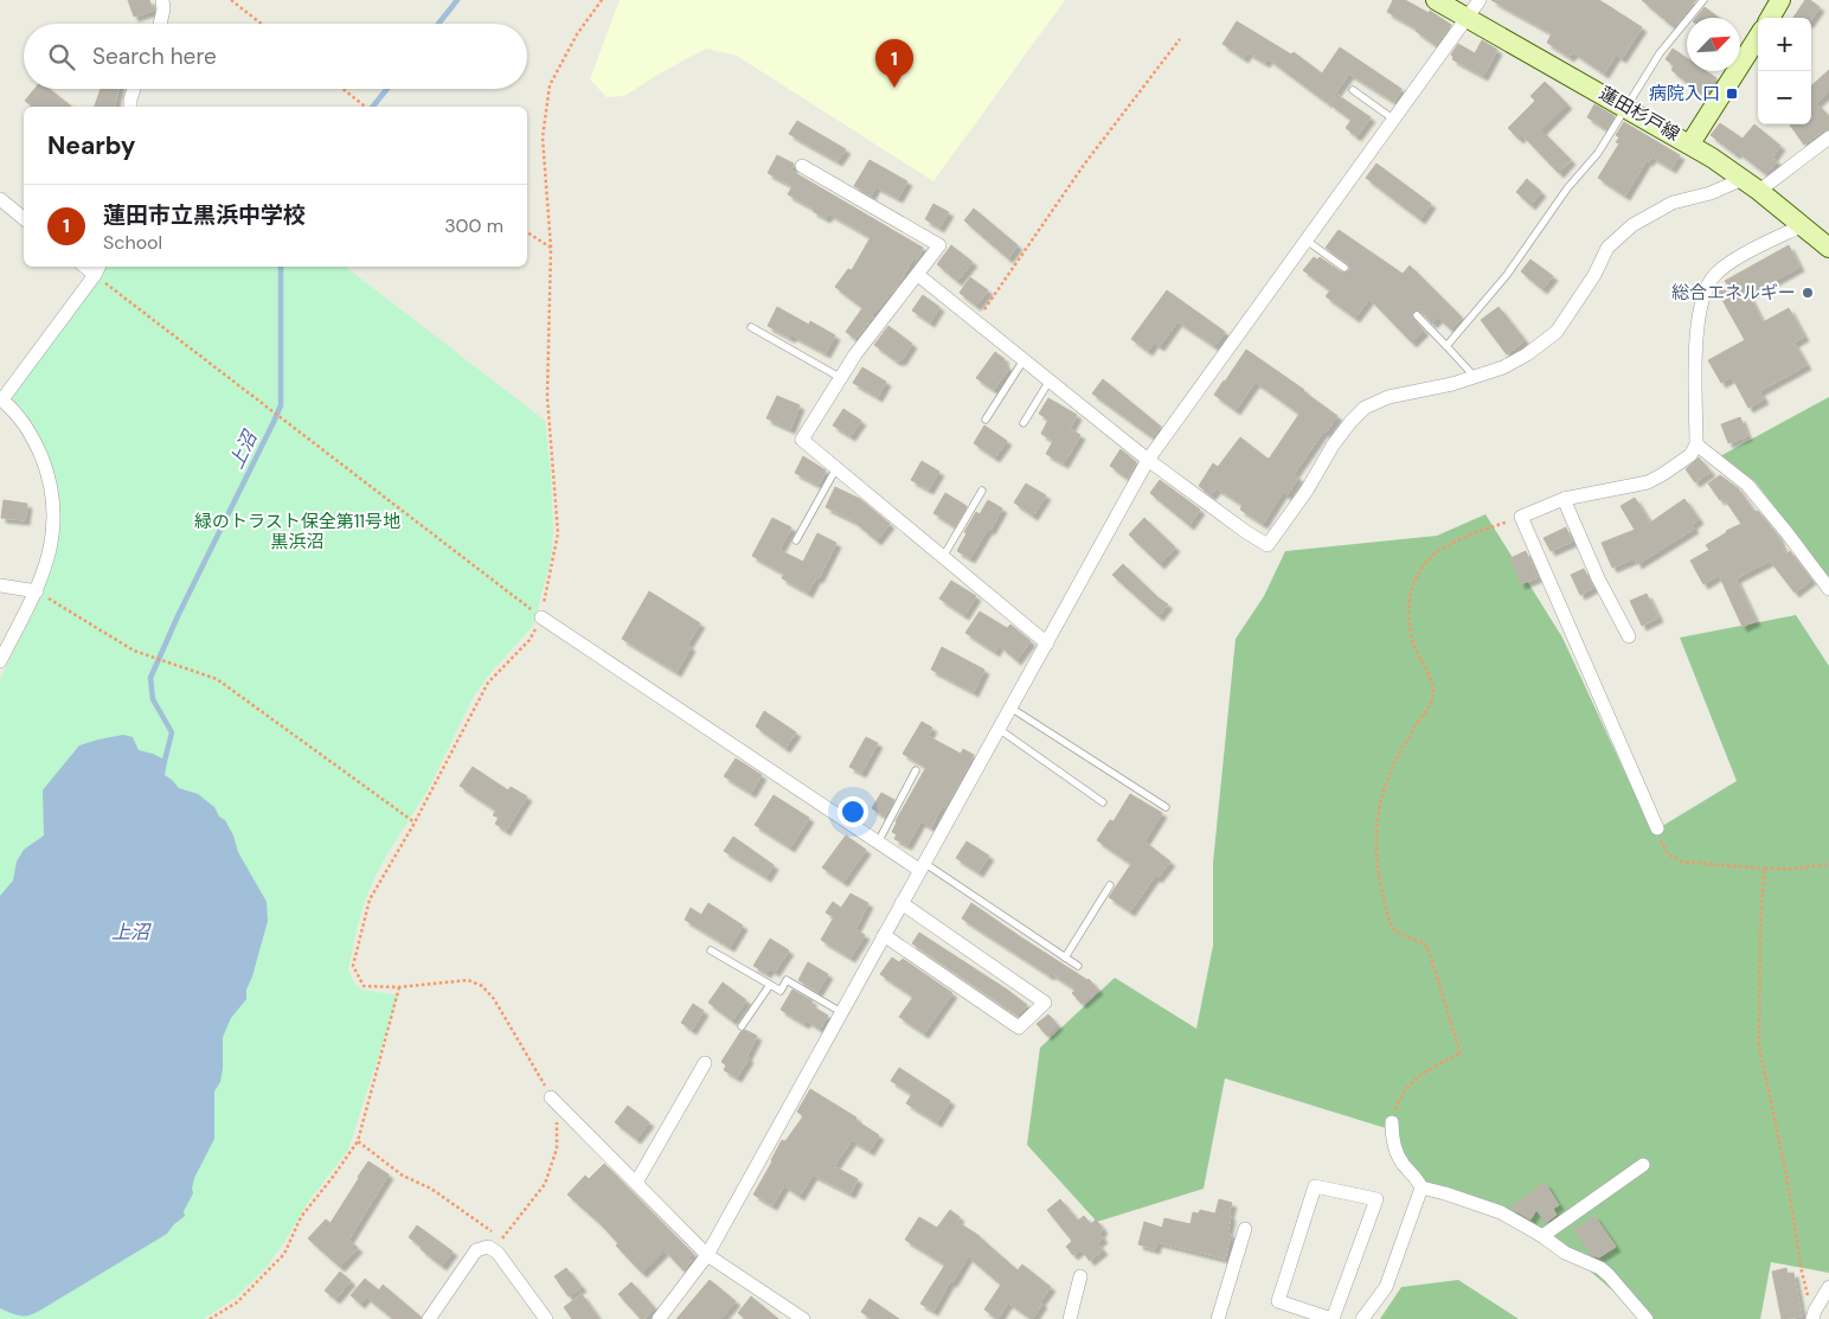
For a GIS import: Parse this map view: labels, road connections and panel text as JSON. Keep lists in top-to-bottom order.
{
  "streets": {
    "main road": ["蓮田杉戸線"]
  },
  "water": ["上沼"],
  "parks": ["緑のトラスト保全第11号地 黒浜沼"],
  "places": {
    "transit": ["病院入口"],
    "other": ["総合エネルギー"]
  },
  "north": "top right",
  "page": {
    "map_buttons": ["+", "−"],
    "search": "Search here",
    "pins": "1",
    "heading": "Nearby",
    "list": [
      {
        "mark": "1",
        "name": "蓮田市立黒浜中学校",
        "note": "School",
        "value": "300 m"
      }
    ]
  }
}
